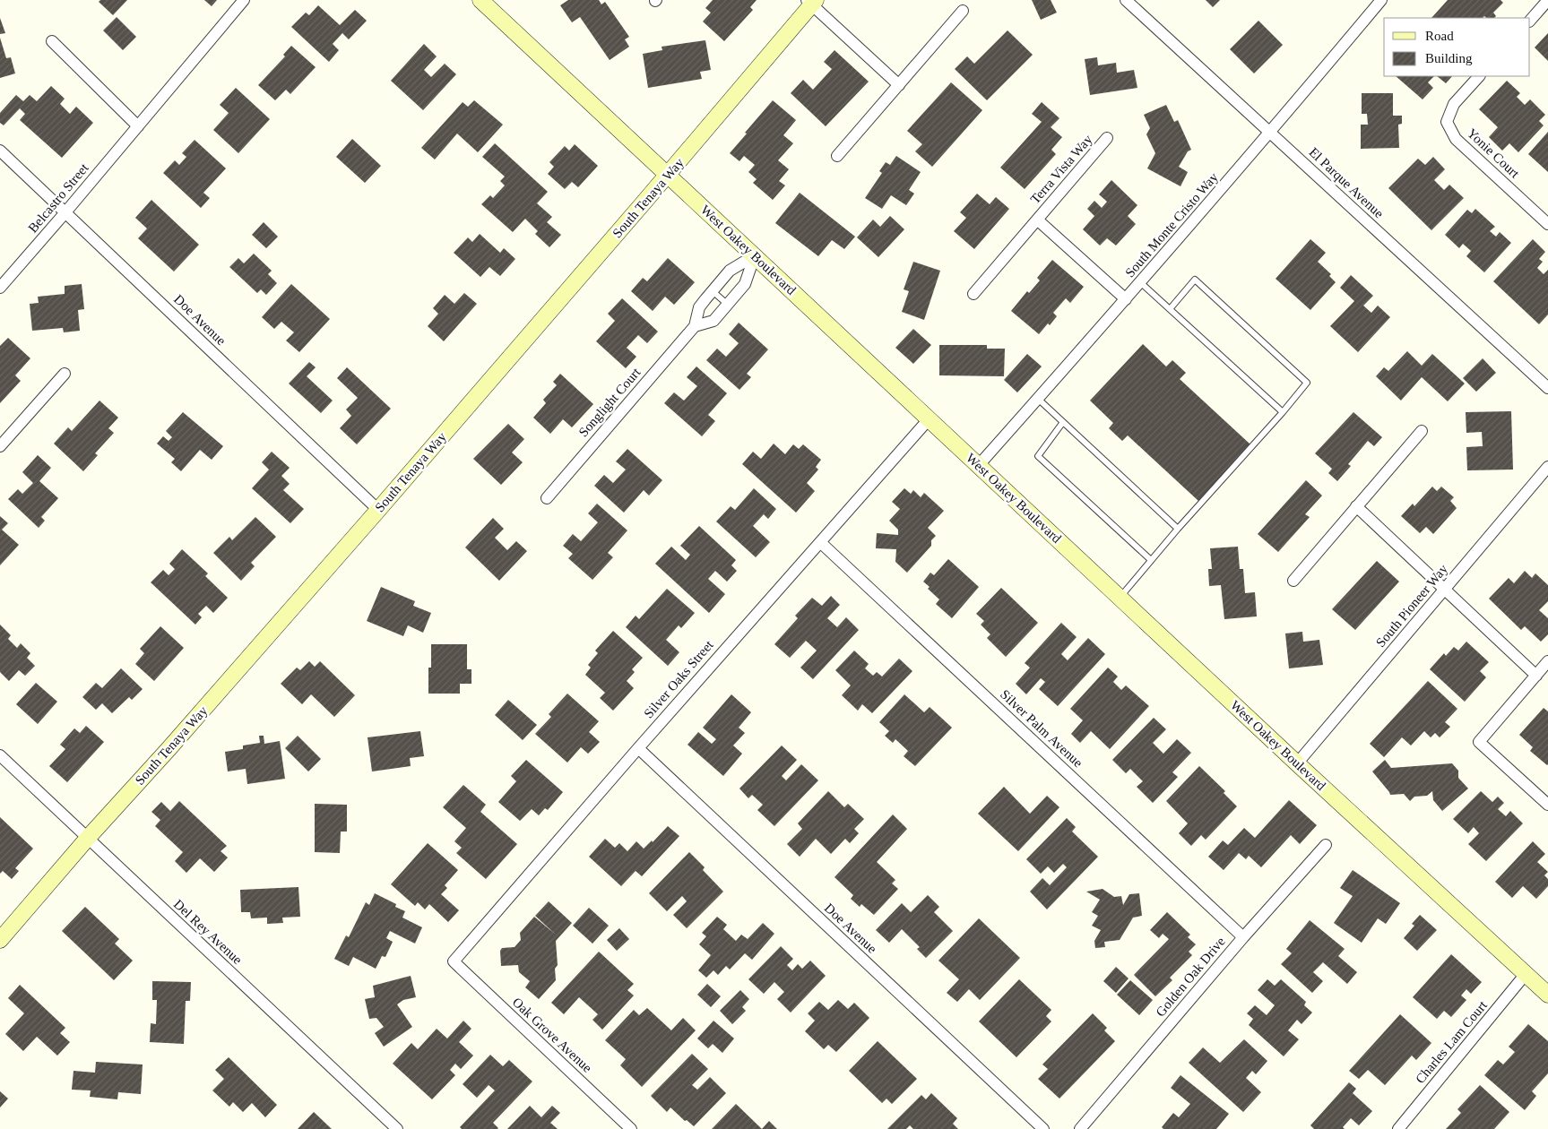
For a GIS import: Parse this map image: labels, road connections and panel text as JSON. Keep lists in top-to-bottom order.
{
  "streets": {
    "main road": ["South Tenaya Way", "West Oakey Boulevard"],
    "street": [
      "Yonie Court",
      "Terra Vista Way",
      "El Parque Avenue",
      "Belcastro Street",
      "South Monte Cristo Way",
      "Doe Avenue",
      "Songlight Court",
      "South Pioneer Way",
      "Silver Oaks Street",
      "Silver Palm Avenue",
      "Del Rey Avenue",
      "Golden Oak Drive",
      "Oak Grove Avenue",
      "Charles Lam Court"
    ]
  },
  "crossings": [
    ["Terra Vista Way", "South Monte Cristo Way"],
    ["El Parque Avenue", "South Monte Cristo Way"],
    ["Belcastro Street", "Doe Avenue"],
    ["South Tenaya Way", "West Oakey Boulevard"],
    ["South Tenaya Way", "Doe Avenue"],
    ["South Tenaya Way", "Del Rey Avenue"],
    ["South Monte Cristo Way", "West Oakey Boulevard"],
    ["West Oakey Boulevard", "Songlight Court"],
    ["West Oakey Boulevard", "South Pioneer Way"],
    ["West Oakey Boulevard", "Silver Oaks Street"],
    ["West Oakey Boulevard", "Charles Lam Court"],
    ["Doe Avenue", "Silver Oaks Street"],
    ["Silver Oaks Street", "Silver Palm Avenue"],
    ["Silver Oaks Street", "Oak Grove Avenue"],
    ["Silver Palm Avenue", "Golden Oak Drive"]
  ],
  "legend": ["Road", "Building"]
}
